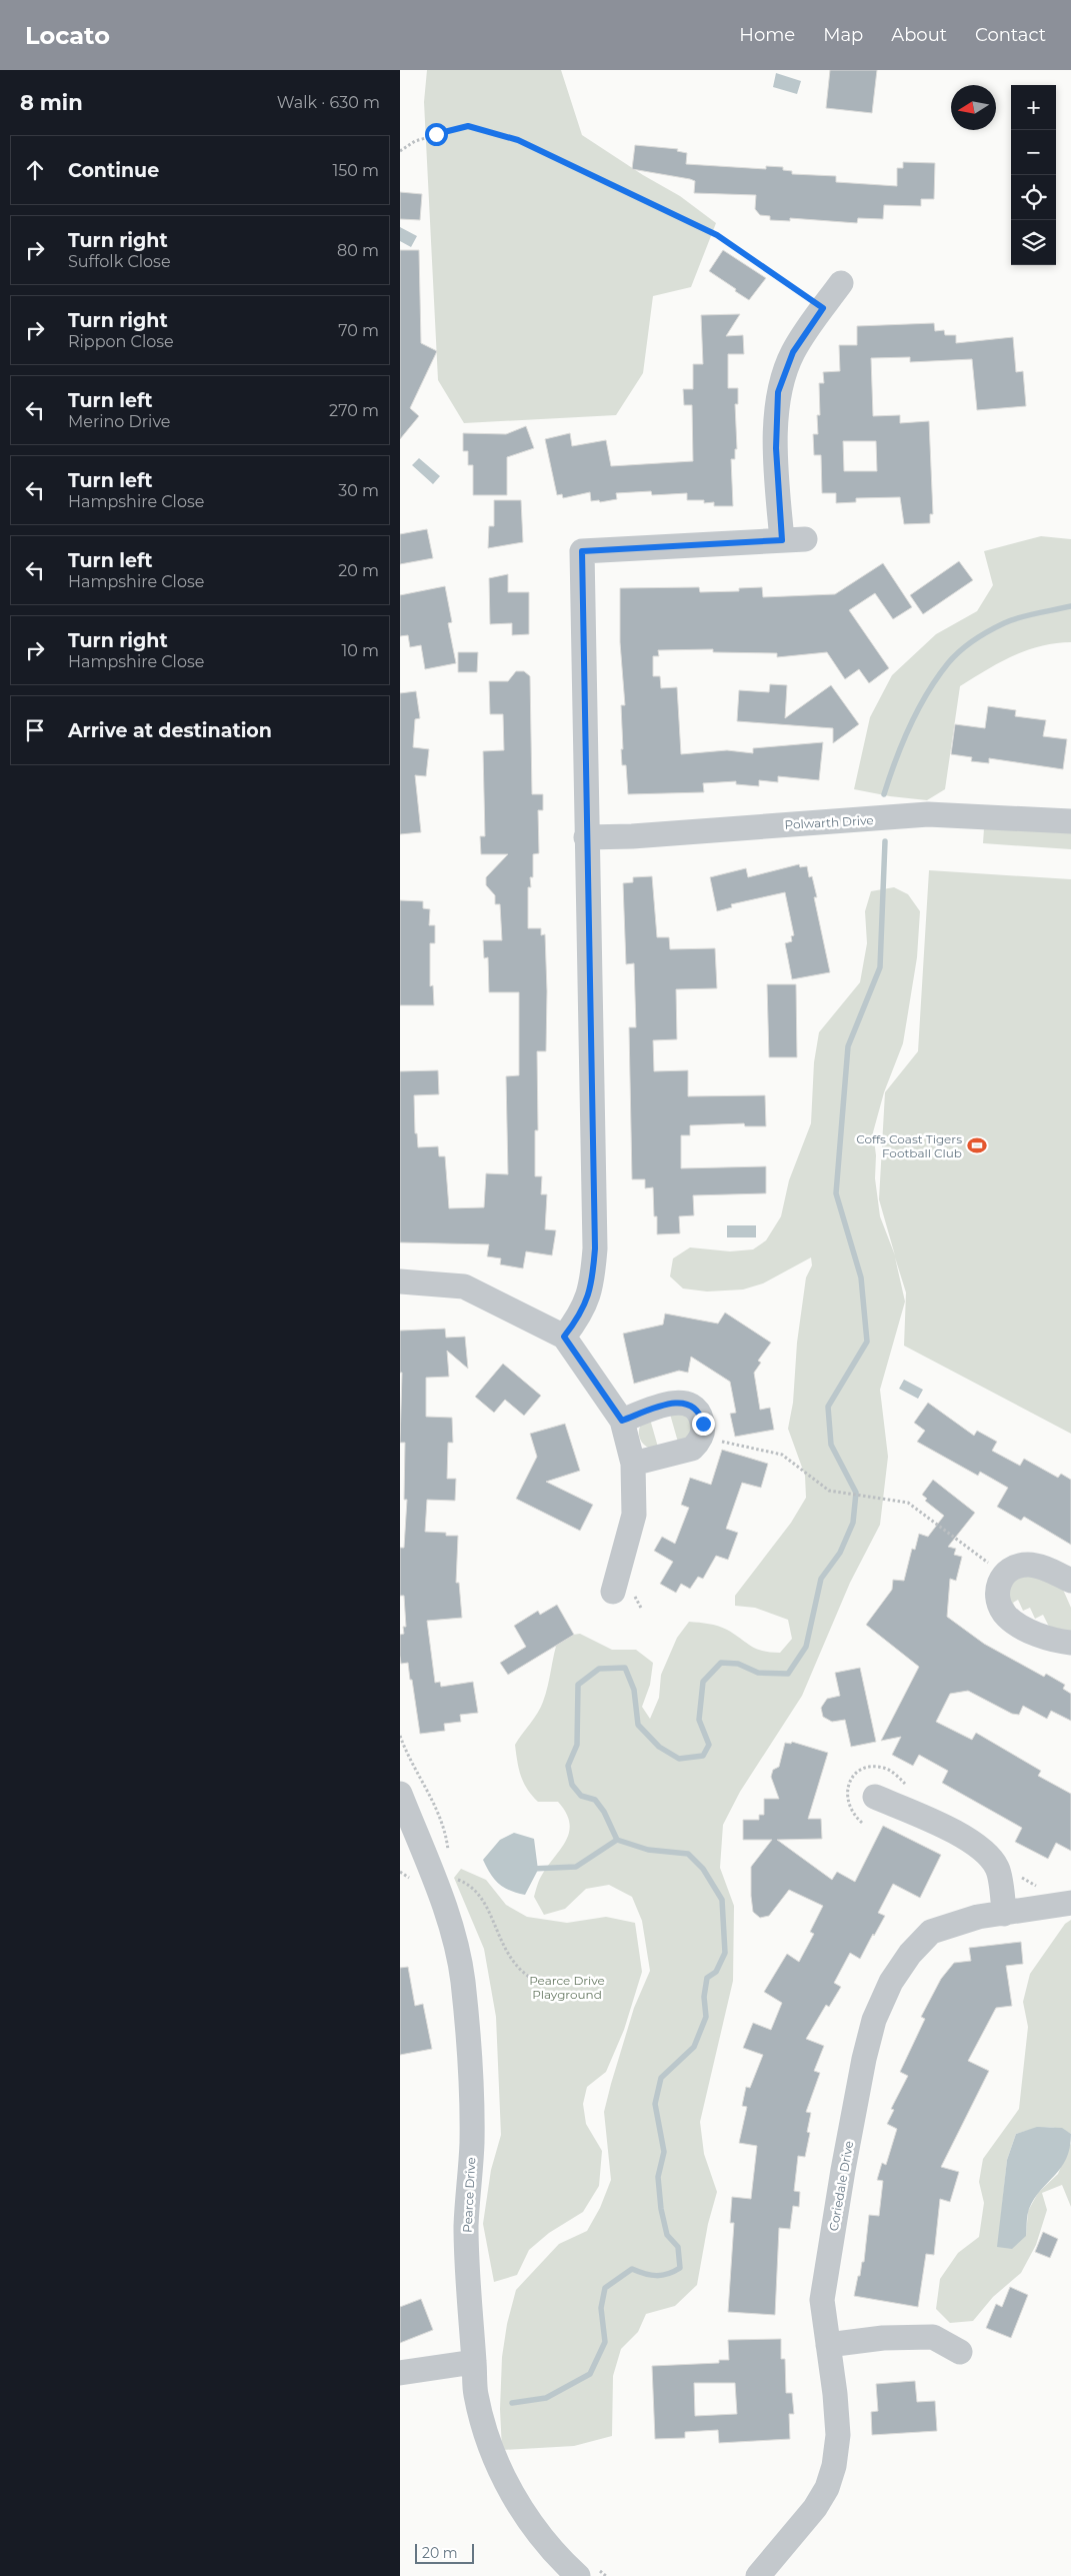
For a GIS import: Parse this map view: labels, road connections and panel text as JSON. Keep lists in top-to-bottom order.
{
  "streets": {
    "street": ["Polwarth Drive", "Coriedale Drive", "Pearce Drive"]
  },
  "parks": ["Pearce Drive Playground"],
  "places": {
    "sports": ["Coffs Coast Tigers Football Club"]
  },
  "scale_bar": "20 m",
  "north": "left",
  "page": {
    "header": "Locato",
    "nav": [
      "Home",
      "Map",
      "About",
      "Contact"
    ],
    "heading": ["8 min", "Walk · 630 m"],
    "map_buttons": ["+", "−"],
    "list": [
      ["Continue", "150 m"],
      ["Turn right", "Suffolk Close", "80 m"],
      ["Turn right", "Rippon Close", "70 m"],
      ["Turn left", "Merino Drive", "270 m"],
      ["Turn left", "Hampshire Close", "30 m"],
      ["Turn left", "Hampshire Close", "20 m"],
      ["Turn right", "Hampshire Close", "10 m"],
      "Arrive at destination"
    ],
    "scale": "20 m"
  }
}
